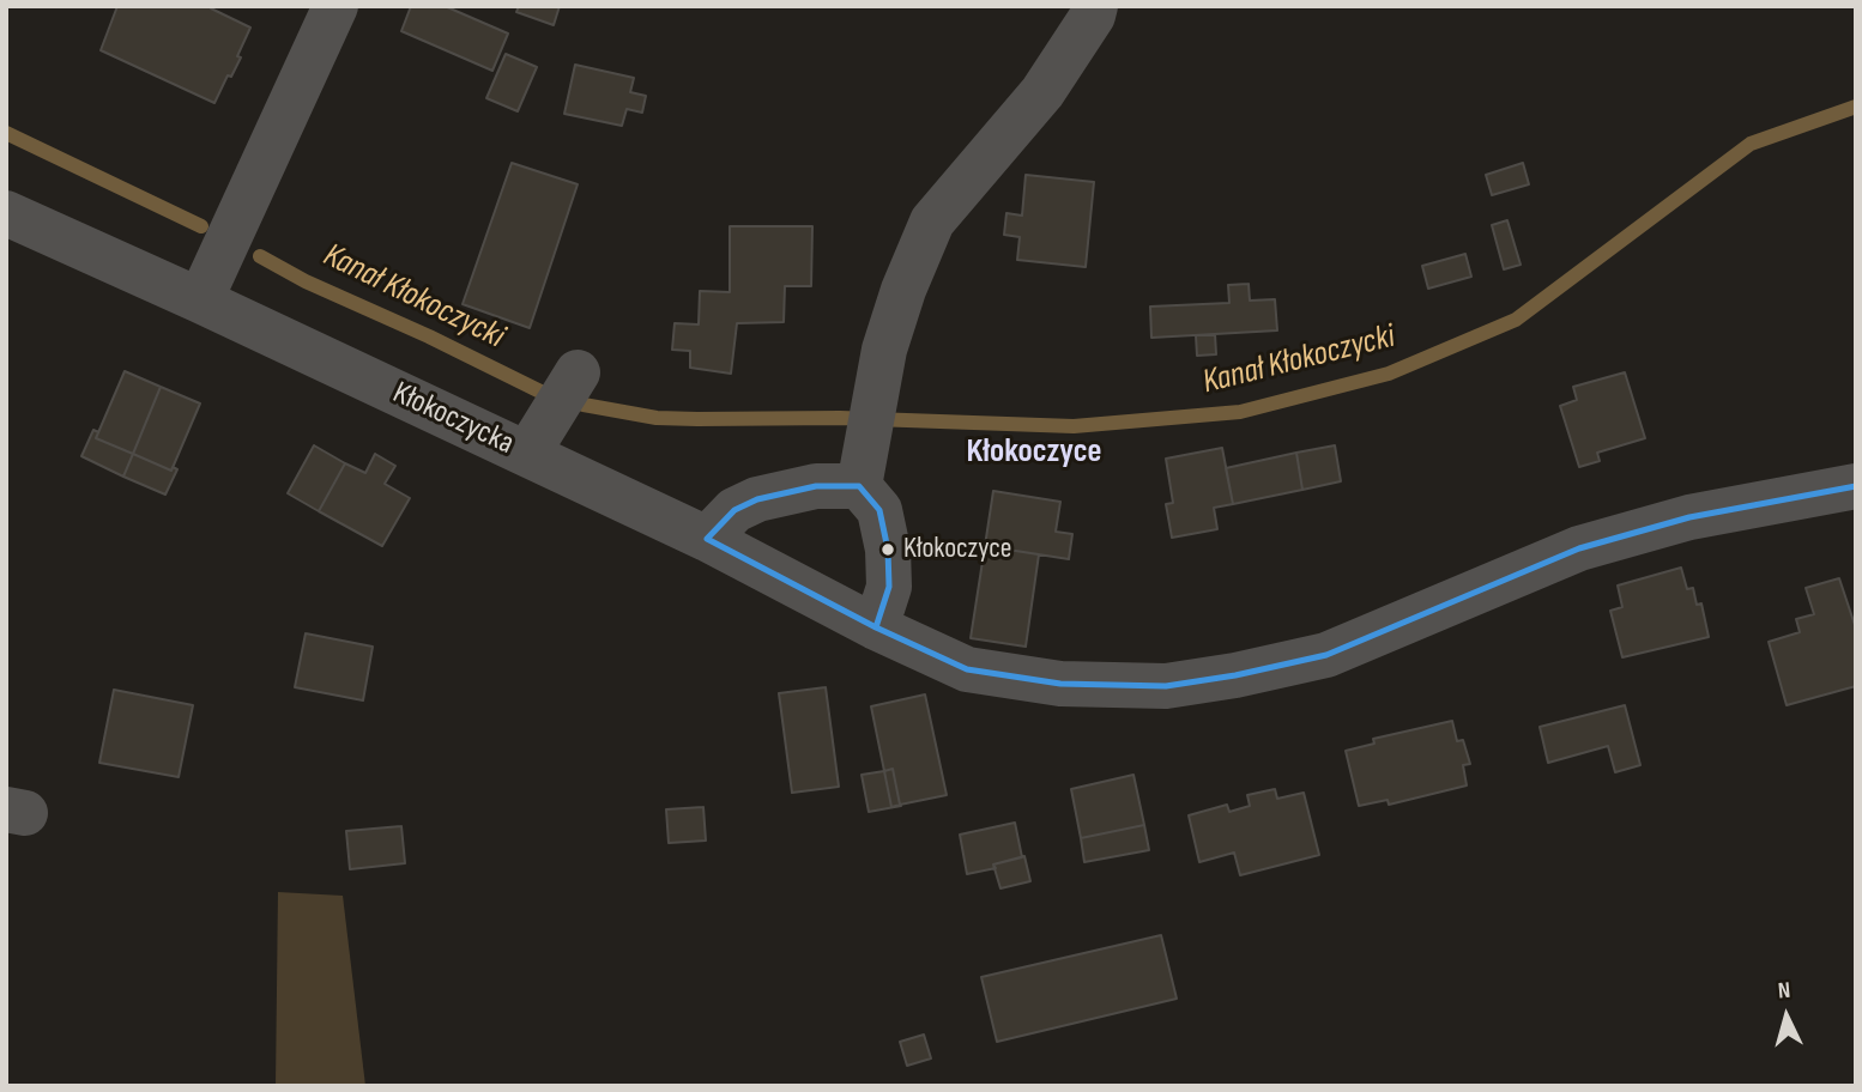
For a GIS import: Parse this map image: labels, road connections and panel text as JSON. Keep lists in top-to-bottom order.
{
  "streets": {
    "street": ["Kłokoczycka"]
  },
  "districts": ["Kłokoczyce"],
  "water": ["Kanał Kłokoczycki"],
  "places": ["Kłokoczyce"],
  "north": "top"
}
